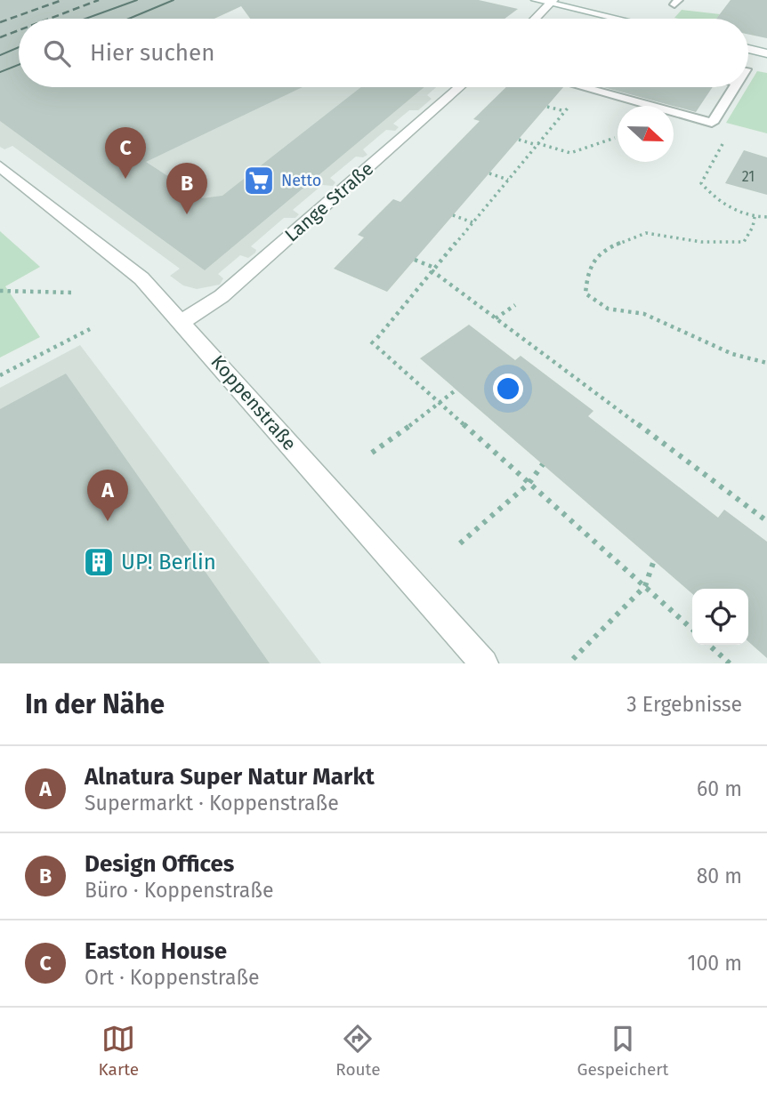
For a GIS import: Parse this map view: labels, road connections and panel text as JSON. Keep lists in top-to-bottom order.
{
  "streets": {
    "street": ["Lange Straße", "Koppenstraße"]
  },
  "crossings": [
    ["Lange Straße", "Koppenstraße"]
  ],
  "places": {
    "supermarket": ["Netto"],
    "building": ["UP! Berlin"]
  },
  "house_numbers": ["21"],
  "north": "right",
  "page": {
    "search": "Hier suchen",
    "pins": ["C", "B", "A"],
    "heading": ["In der Nähe", "3 Ergebnisse"],
    "list": [
      {
        "mark": "A",
        "name": "Alnatura Super Natur Markt",
        "note": "Supermarkt · Koppenstraße",
        "value": "60 m"
      },
      {
        "mark": "B",
        "name": "Design Offices",
        "note": "Büro · Koppenstraße",
        "value": "80 m"
      },
      {
        "mark": "C",
        "name": "Easton House",
        "note": "Ort · Koppenstraße",
        "value": "100 m"
      }
    ],
    "nav": ["Karte", "Route", "Gespeichert"]
  }
}
